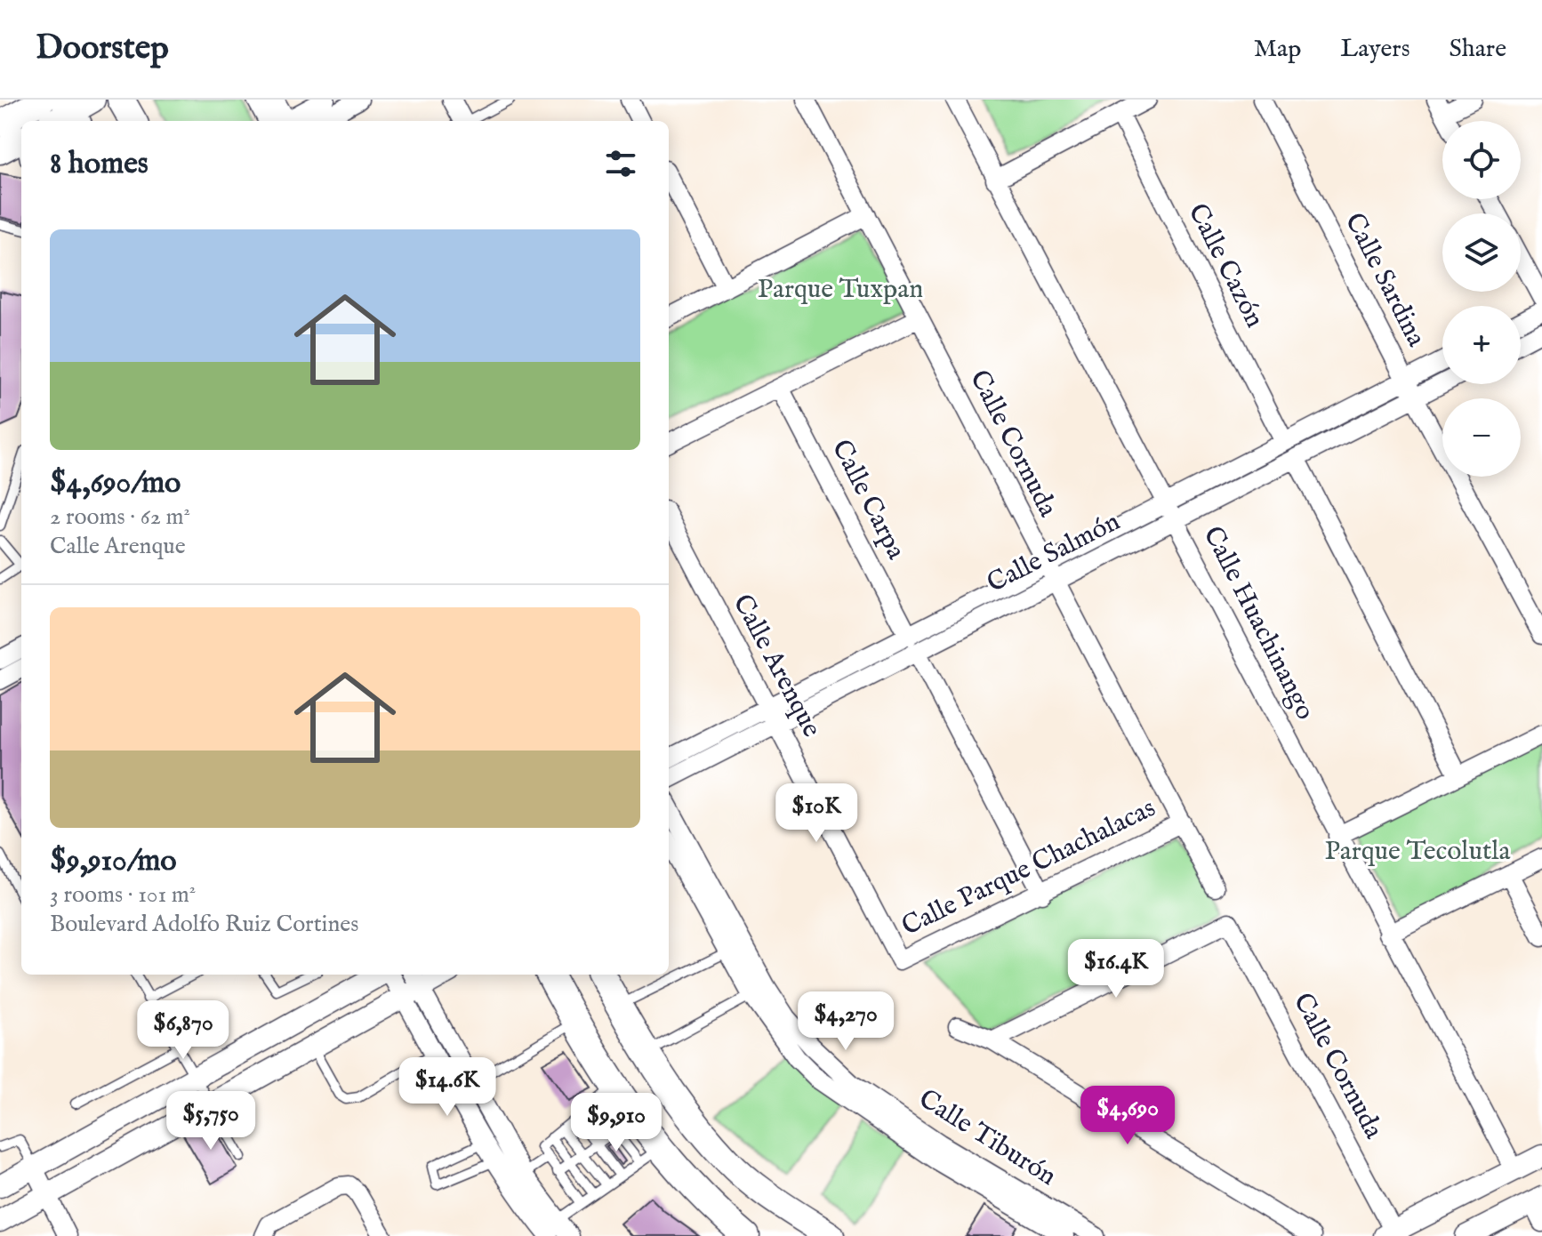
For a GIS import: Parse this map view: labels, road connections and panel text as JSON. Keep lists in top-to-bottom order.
{
  "streets": {
    "street": [
      "Calle Cazón",
      "Calle Sardina",
      "Calle Cornuda",
      "Calle Carpa",
      "Calle Salmón",
      "Calle Huachinango",
      "Calle Arenque",
      "Calle Parque Chachalacas",
      "Calle Tiburón"
    ]
  },
  "crossings": [
    ["Calle Cazón", "Calle Salmón"],
    ["Calle Sardina", "Calle Salmón"],
    ["Calle Cornuda", "Calle Salmón"],
    ["Calle Cornuda", "Calle Parque Chachalacas"],
    ["Calle Carpa", "Calle Salmón"],
    ["Calle Salmón", "Calle Huachinango"],
    ["Calle Salmón", "Calle Arenque"],
    ["Calle Arenque", "Calle Parque Chachalacas"]
  ],
  "parks": ["Parque Tuxpan", "Parque Tecolutla"],
  "page": {
    "header": "Doorstep",
    "nav": ["Map", "Layers", "Share"],
    "map_buttons": ["+", "−"],
    "heading": "8 homes",
    "list": [
      {
        "name": "$4,690/mo",
        "note": "2 rooms · 62 m² · Calle Arenque"
      },
      {
        "name": "$9,910/mo",
        "note": "3 rooms · 101 m² · Boulevard Adolfo Ruiz Cortines"
      }
    ],
    "price": [
      "$10K",
      "$16.4K",
      "$4,270",
      "$6,870",
      "$14.6K",
      "$4,690",
      "$5,750",
      "$9,910"
    ]
  }
}
